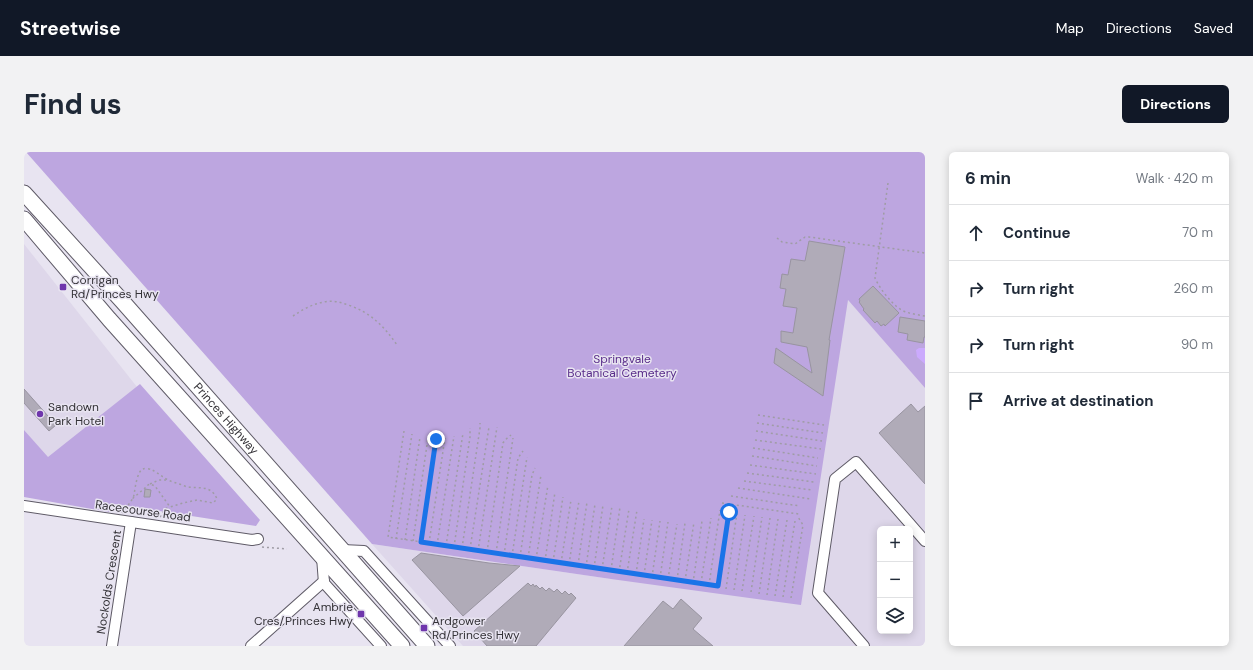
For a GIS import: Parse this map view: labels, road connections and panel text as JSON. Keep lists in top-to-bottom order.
{
  "streets": {
    "highway": ["Princes Highway"],
    "street": ["Racecourse Road", "Nockolds Crescent"]
  },
  "crossings": [
    ["Racecourse Road", "Nockolds Crescent"]
  ],
  "parks": ["Springvale Botanical Cemetery"],
  "places": {
    "transit": ["Corrigan Rd/Princes Hwy", "Ambrie Cres/Princes Hwy", "Ardgower Rd/Princes Hwy"],
    "other": ["Sandown Park Hotel"]
  },
  "page": {
    "header": "Streetwise",
    "nav": ["Map", "Directions", "Saved"],
    "buttons": "Directions",
    "title": "Find us",
    "heading": ["6 min", "Walk · 420 m"],
    "list": [
      ["Continue", "70 m"],
      ["Turn right", "260 m"],
      ["Turn right", "90 m"],
      "Arrive at destination"
    ],
    "map_buttons": ["+", "−"]
  }
}
